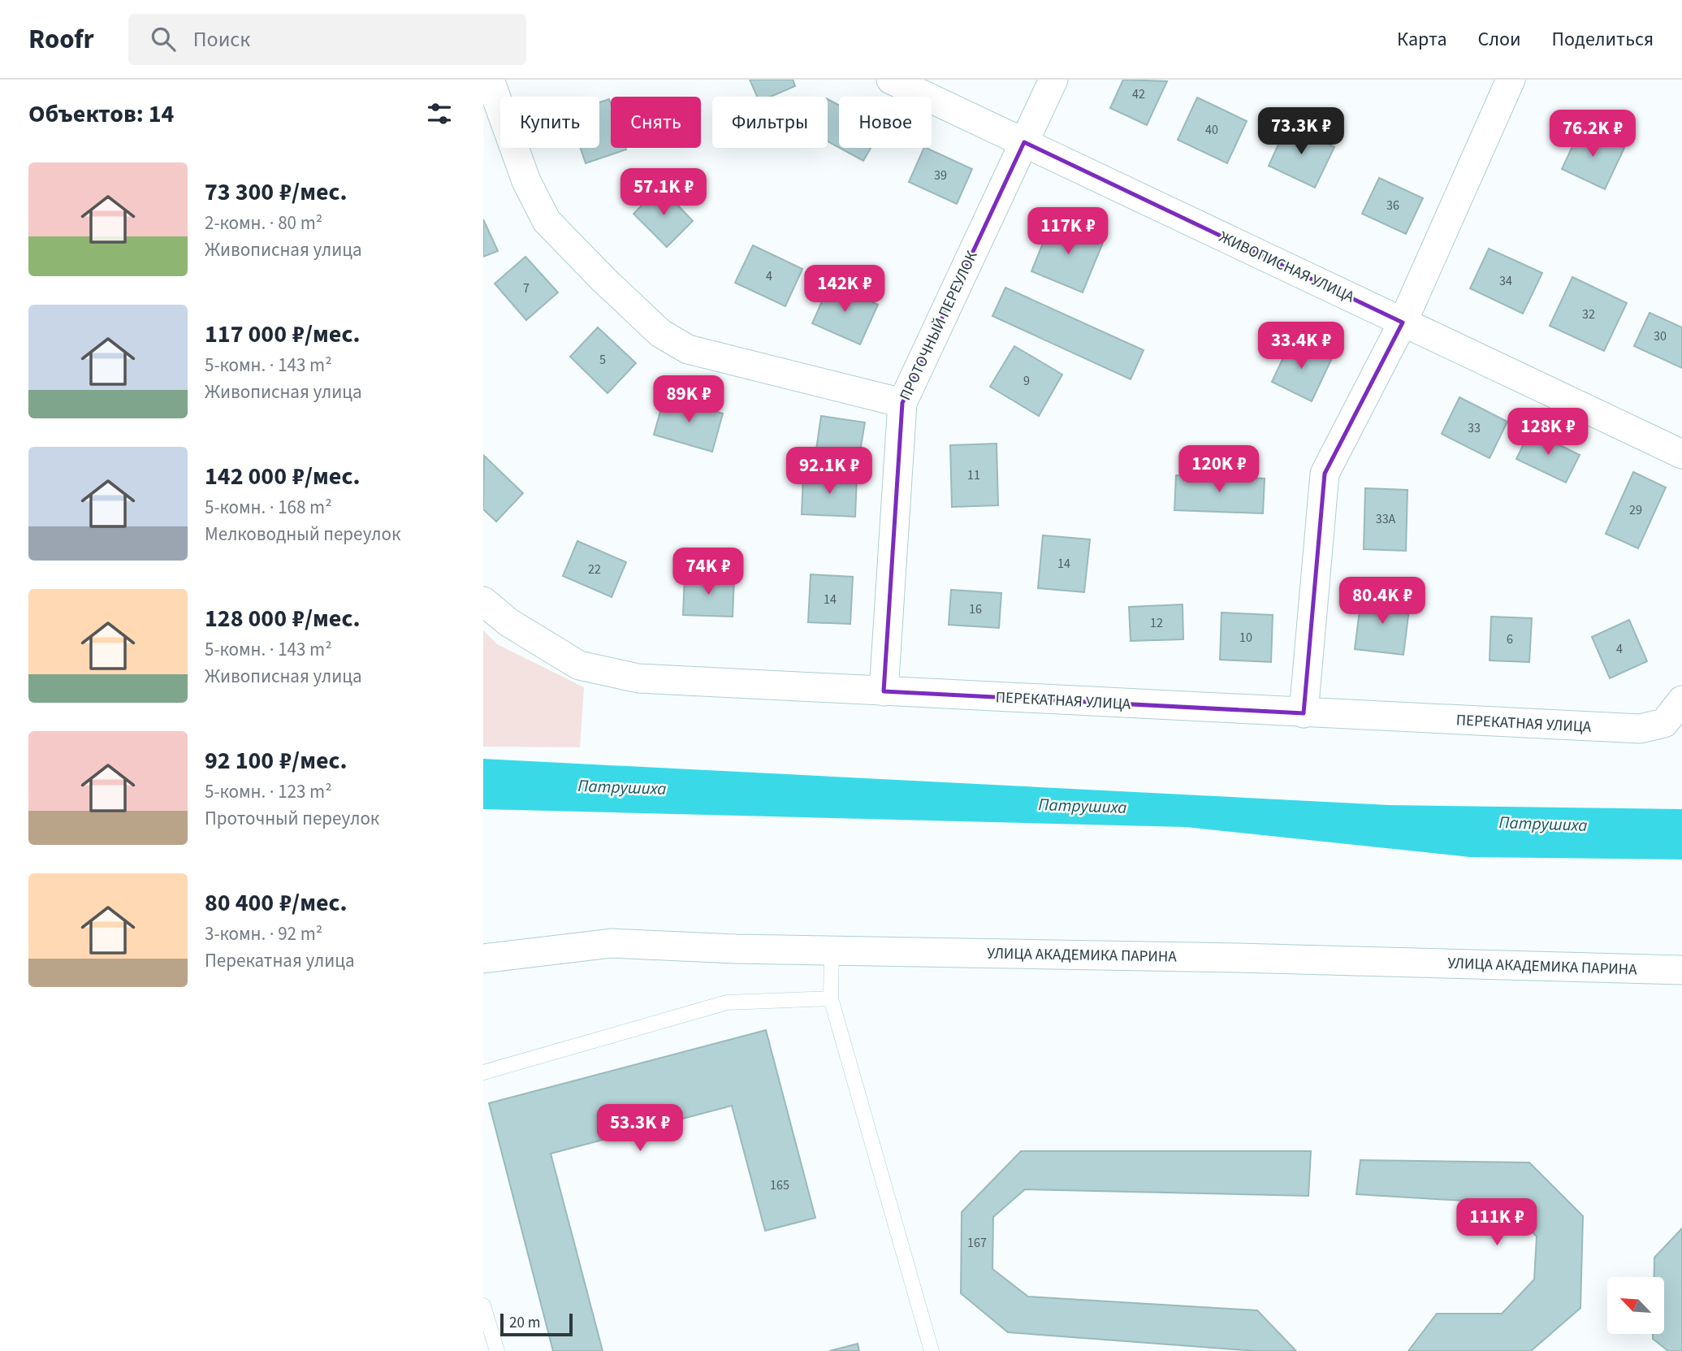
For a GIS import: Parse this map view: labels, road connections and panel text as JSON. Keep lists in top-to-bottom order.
{
  "streets": {
    "street": [
      "ЖИВОПИСНАЯ УЛИЦА",
      "ПРОТОЧНЫЙ ПЕРЕУЛОК",
      "ПЕРЕКАТНАЯ УЛИЦА",
      "УЛИЦА АКАДЕМИКА ПАРИНА"
    ]
  },
  "crossings": [
    ["ЖИВОПИСНАЯ УЛИЦА", "ПРОТОЧНЫЙ ПЕРЕУЛОК"],
    ["ПРОТОЧНЫЙ ПЕРЕУЛОК", "ПЕРЕКАТНАЯ УЛИЦА"]
  ],
  "water": ["Патрушиха"],
  "house_numbers": [
    "42",
    "40",
    "39",
    "36",
    "4",
    "34",
    "7",
    "32",
    "30",
    "5",
    "9",
    "33",
    "11",
    "29",
    "33А",
    "14",
    "22",
    "14",
    "16",
    "12",
    "10",
    "6",
    "4",
    "165",
    "167"
  ],
  "scale_bar": "20 m",
  "north": "top left",
  "page": {
    "header": "Roofr",
    "search": "Поиск",
    "nav": ["Карта", "Слои", "Поделиться"],
    "heading": "Объектов: 14",
    "chip": [
      "Купить",
      "Снять",
      "Фильтры",
      "Новое"
    ],
    "price": [
      "73.3K ₽",
      "76.2K ₽",
      "57.1K ₽",
      "117K ₽",
      "142K ₽",
      "33.4K ₽",
      "89K ₽",
      "128K ₽",
      "120K ₽",
      "92.1K ₽",
      "74K ₽",
      "80.4K ₽",
      "53.3K ₽",
      "111K ₽"
    ],
    "list": [
      {
        "name": "73 300 ₽/мес.",
        "note": "2-комн. · 80 m² · Живописная улица"
      },
      {
        "name": "117 000 ₽/мес.",
        "note": "5-комн. · 143 m² · Живописная улица"
      },
      {
        "name": "142 000 ₽/мес.",
        "note": "5-комн. · 168 m² · Мелководный переулок"
      },
      {
        "name": "128 000 ₽/мес.",
        "note": "5-комн. · 143 m² · Живописная улица"
      },
      {
        "name": "92 100 ₽/мес.",
        "note": "5-комн. · 123 m² · Проточный переулок"
      },
      {
        "name": "80 400 ₽/мес.",
        "note": "3-комн. · 92 m² · Перекатная улица"
      }
    ],
    "scale": "20 m"
  }
}
